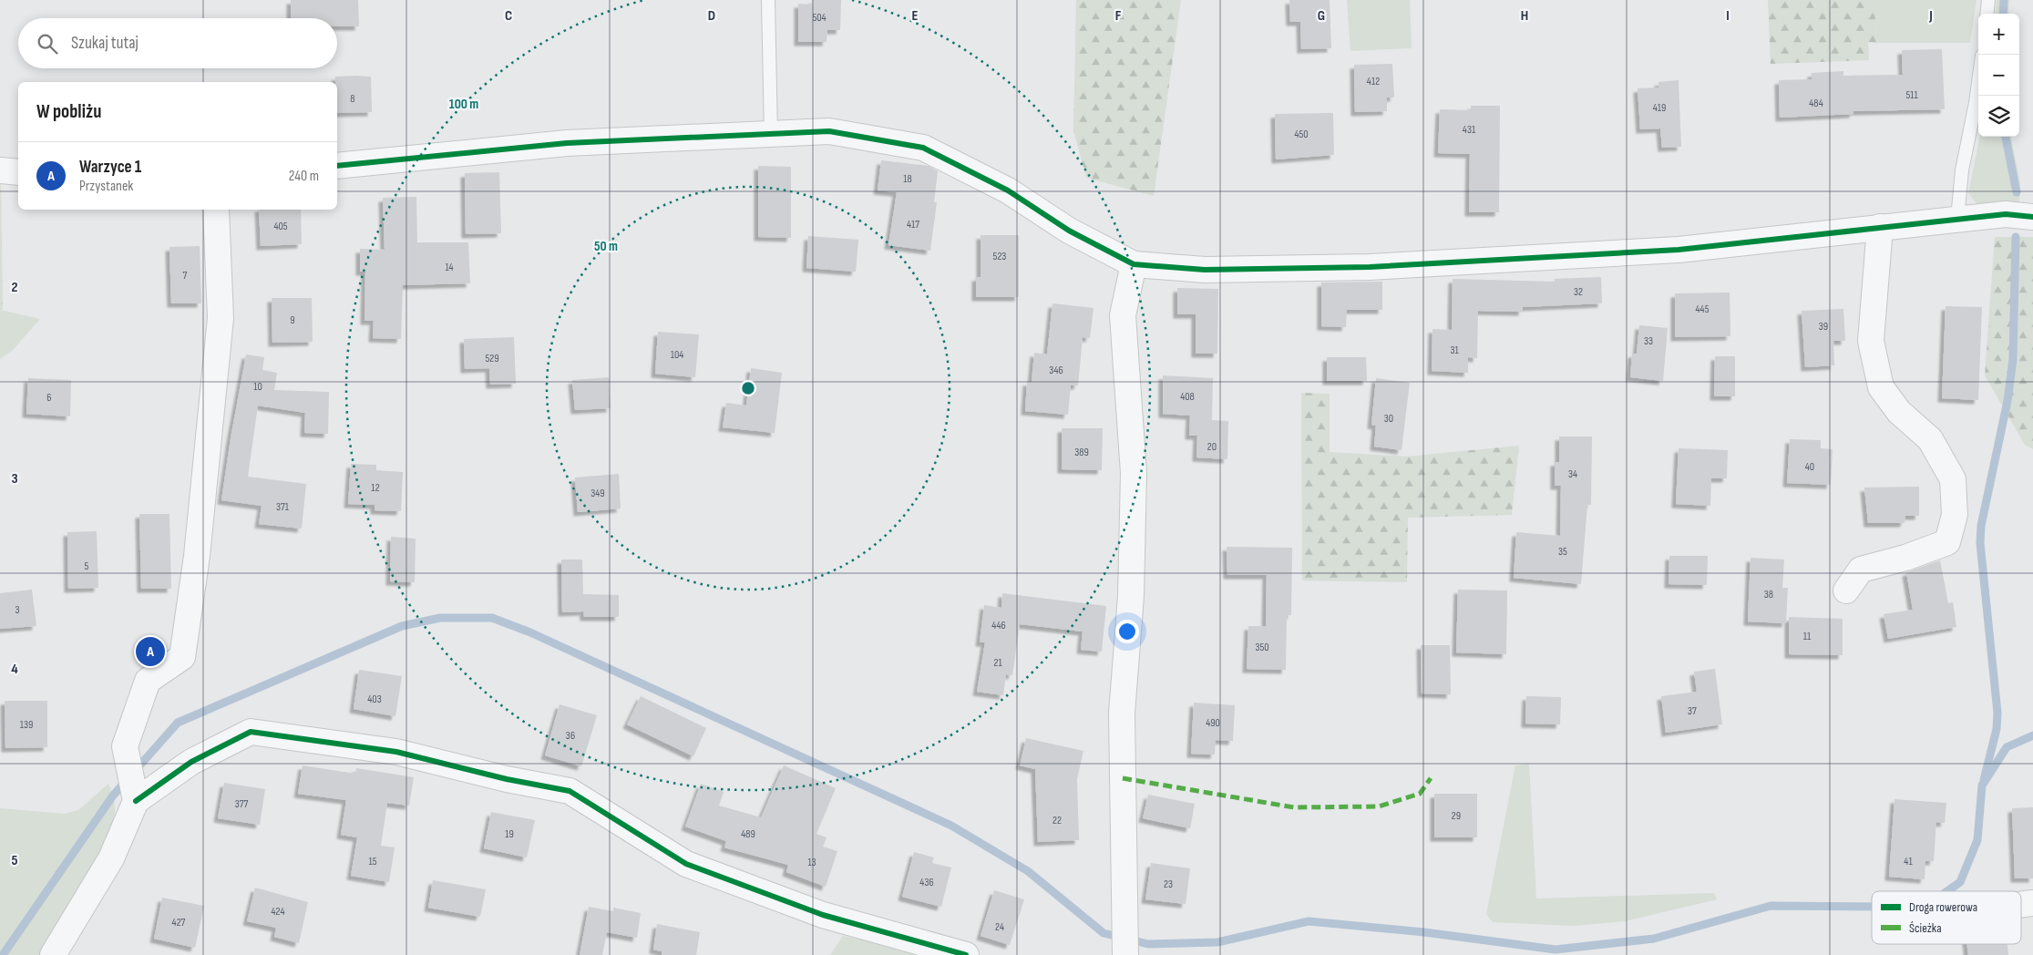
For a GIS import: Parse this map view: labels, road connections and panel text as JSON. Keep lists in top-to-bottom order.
{
  "house_numbers": [
    "504",
    "412",
    "511",
    "8",
    "484",
    "419",
    "431",
    "450",
    "18",
    "417",
    "405",
    "523",
    "14",
    "7",
    "32",
    "445",
    "9",
    "39",
    "33",
    "31",
    "104",
    "529",
    "346",
    "10",
    "408",
    "6",
    "30",
    "20",
    "389",
    "40",
    "34",
    "12",
    "349",
    "371",
    "35",
    "5",
    "38",
    "3",
    "446",
    "11",
    "350",
    "21",
    "403",
    "37",
    "490",
    "139",
    "36",
    "377",
    "29",
    "22",
    "19",
    "489",
    "15",
    "41",
    "13",
    "436",
    "23",
    "424",
    "427",
    "24"
  ],
  "legend": ["Droga rowerowa", "Ścieżka"],
  "page": {
    "map_buttons": ["+", "−"],
    "search": "Szukaj tutaj",
    "heading": "W pobliżu",
    "list": [
      {
        "mark": "A",
        "name": "Warzyce 1",
        "note": "Przystanek",
        "value": "240 m"
      }
    ],
    "pins": "A"
  },
  "grid": {
    "columns": [
      "C",
      "D",
      "E",
      "F",
      "G",
      "H",
      "I",
      "J"
    ],
    "rows": [
      "2",
      "3",
      "4",
      "5"
    ]
  },
  "rings": ["100 m", "50 m"]
}
